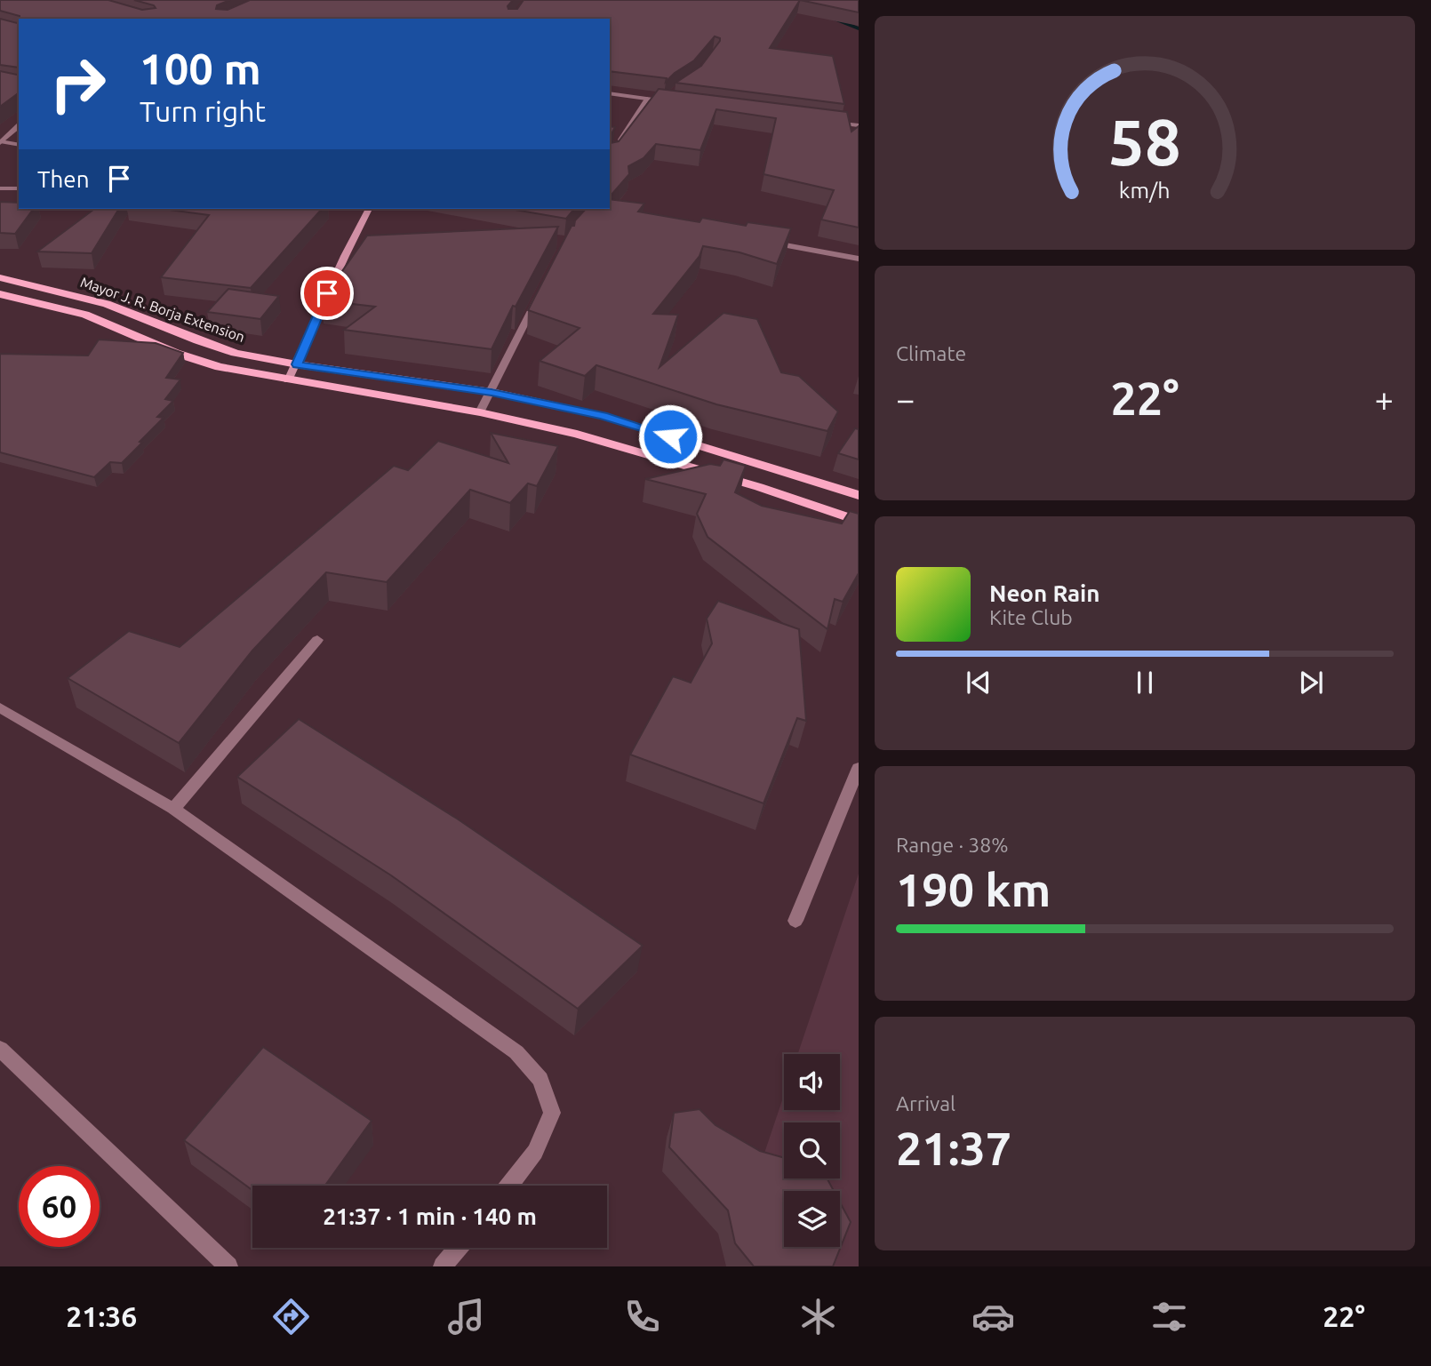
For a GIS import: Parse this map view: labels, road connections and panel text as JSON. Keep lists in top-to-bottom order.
{
  "streets": {
    "main road": ["Mayor J. R. Borja Extension"]
  },
  "page": {
    "turn": ["100 m", "Turn right"],
    "then": "Then",
    "tile": [
      "Climate",
      ["Range · 38%", "190 km"],
      ["Arrival", "21:37"]
    ],
    "heat": ["−", "22°", "+"],
    "song": ["Neon Rain", "Kite Club"],
    "limit": "60",
    "trip": "21:37 · 1 min · 140 m",
    "tabs": ["21:36", "22°"],
    "gauge": ["58", "km/h"]
  }
}
